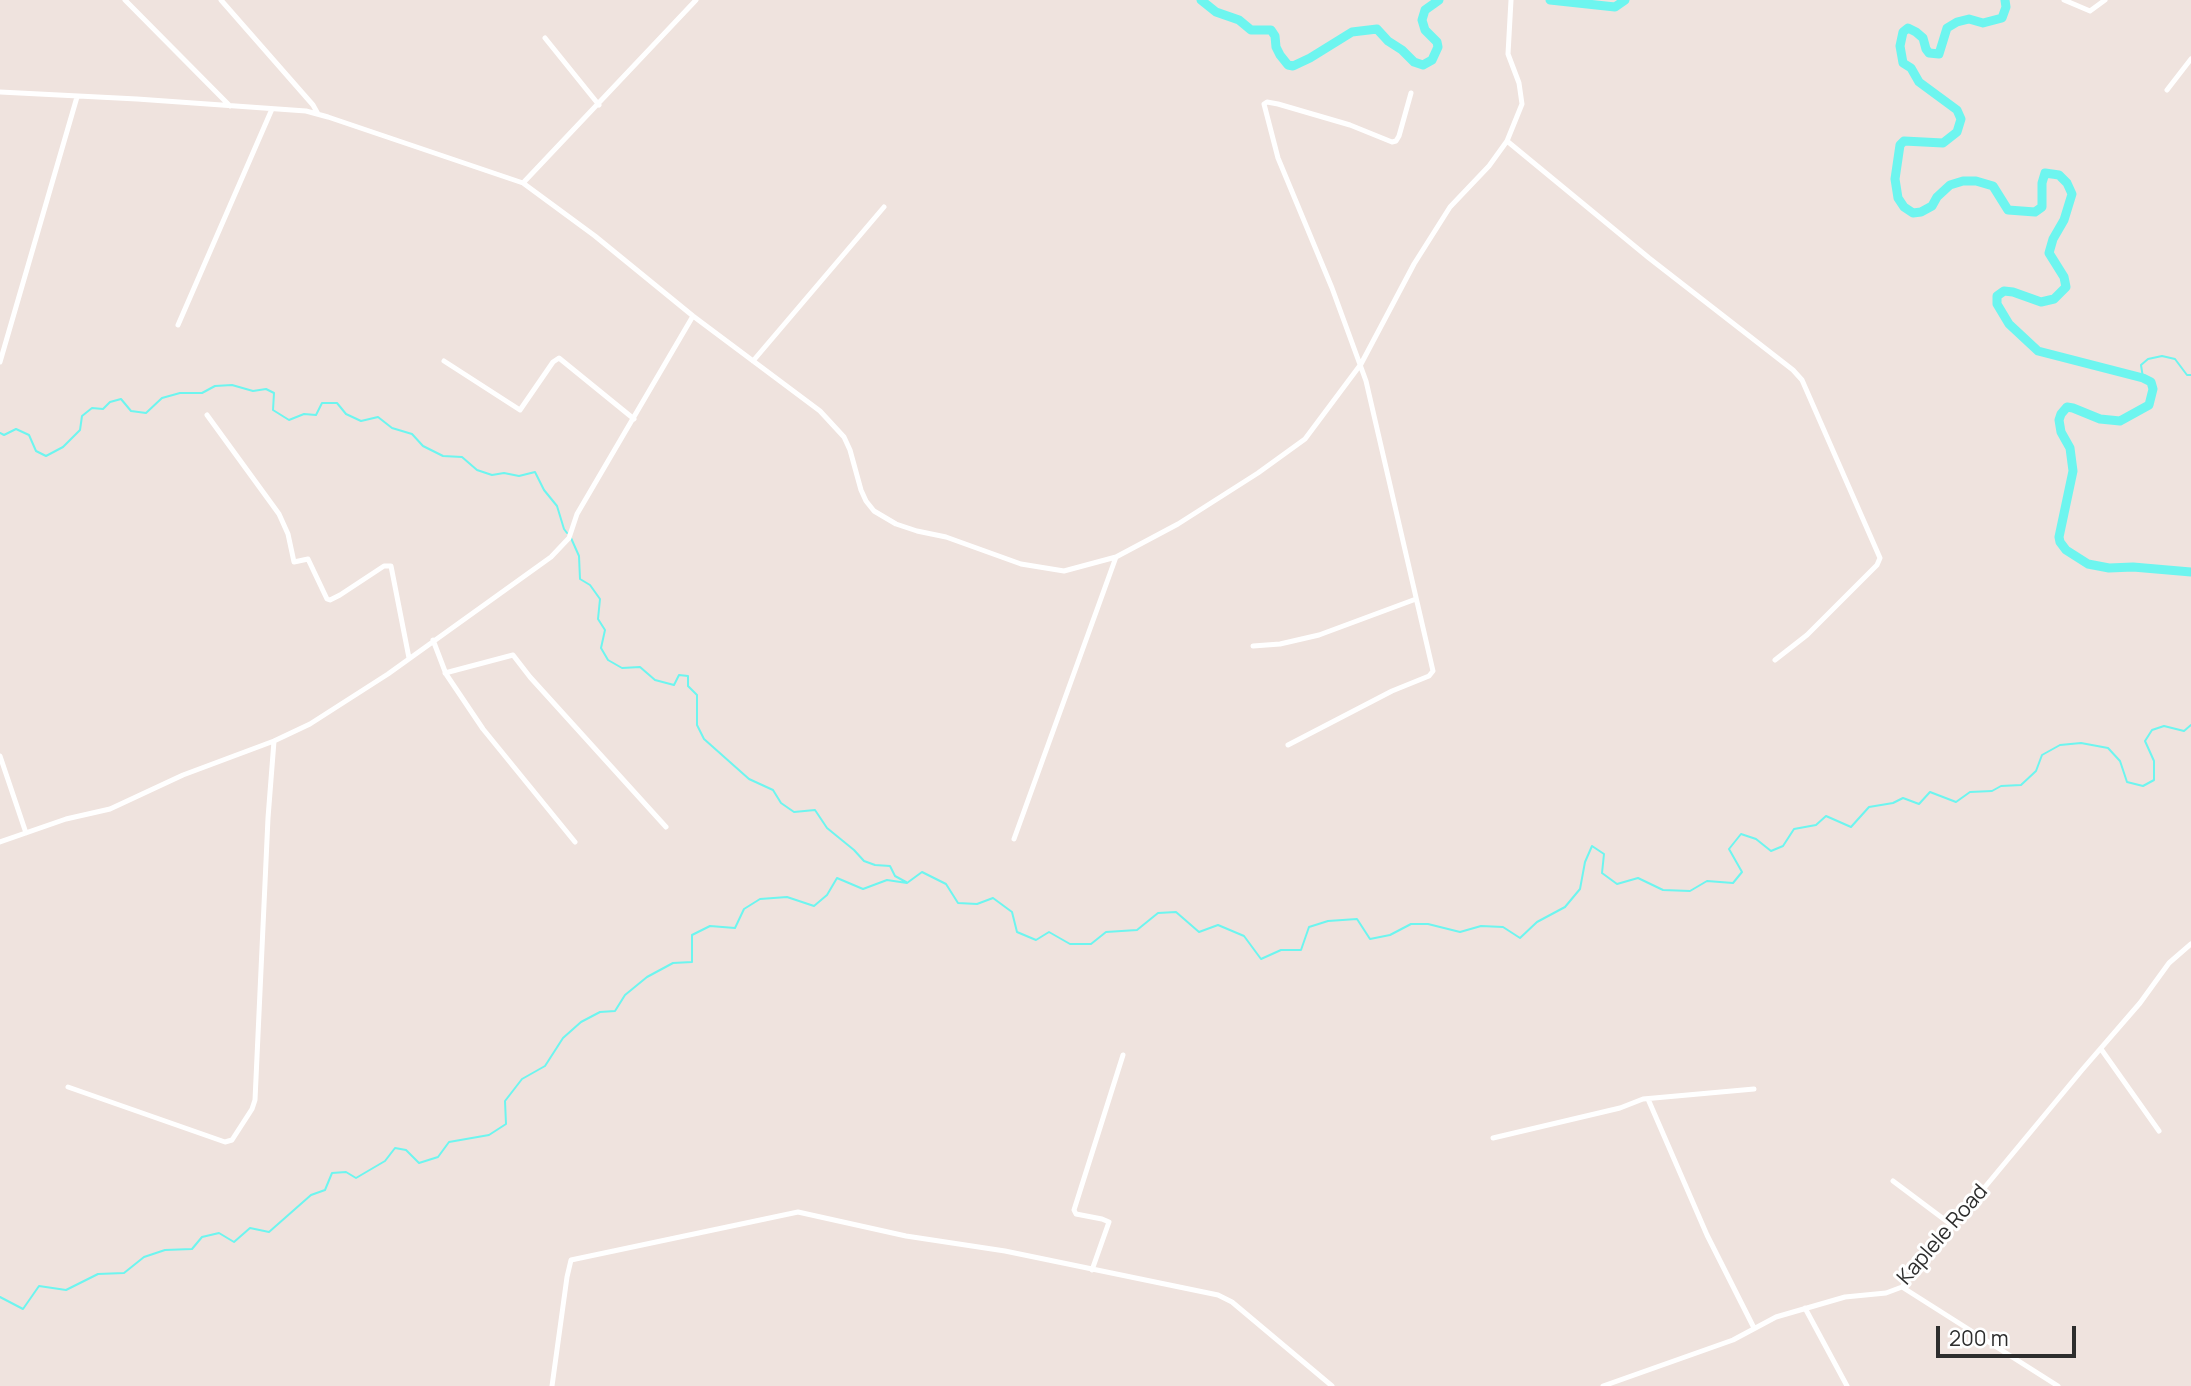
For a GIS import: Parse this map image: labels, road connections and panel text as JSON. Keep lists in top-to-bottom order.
{
  "streets": {
    "street": ["Kaplele Road"]
  },
  "scale_bar": "200 m"
}
